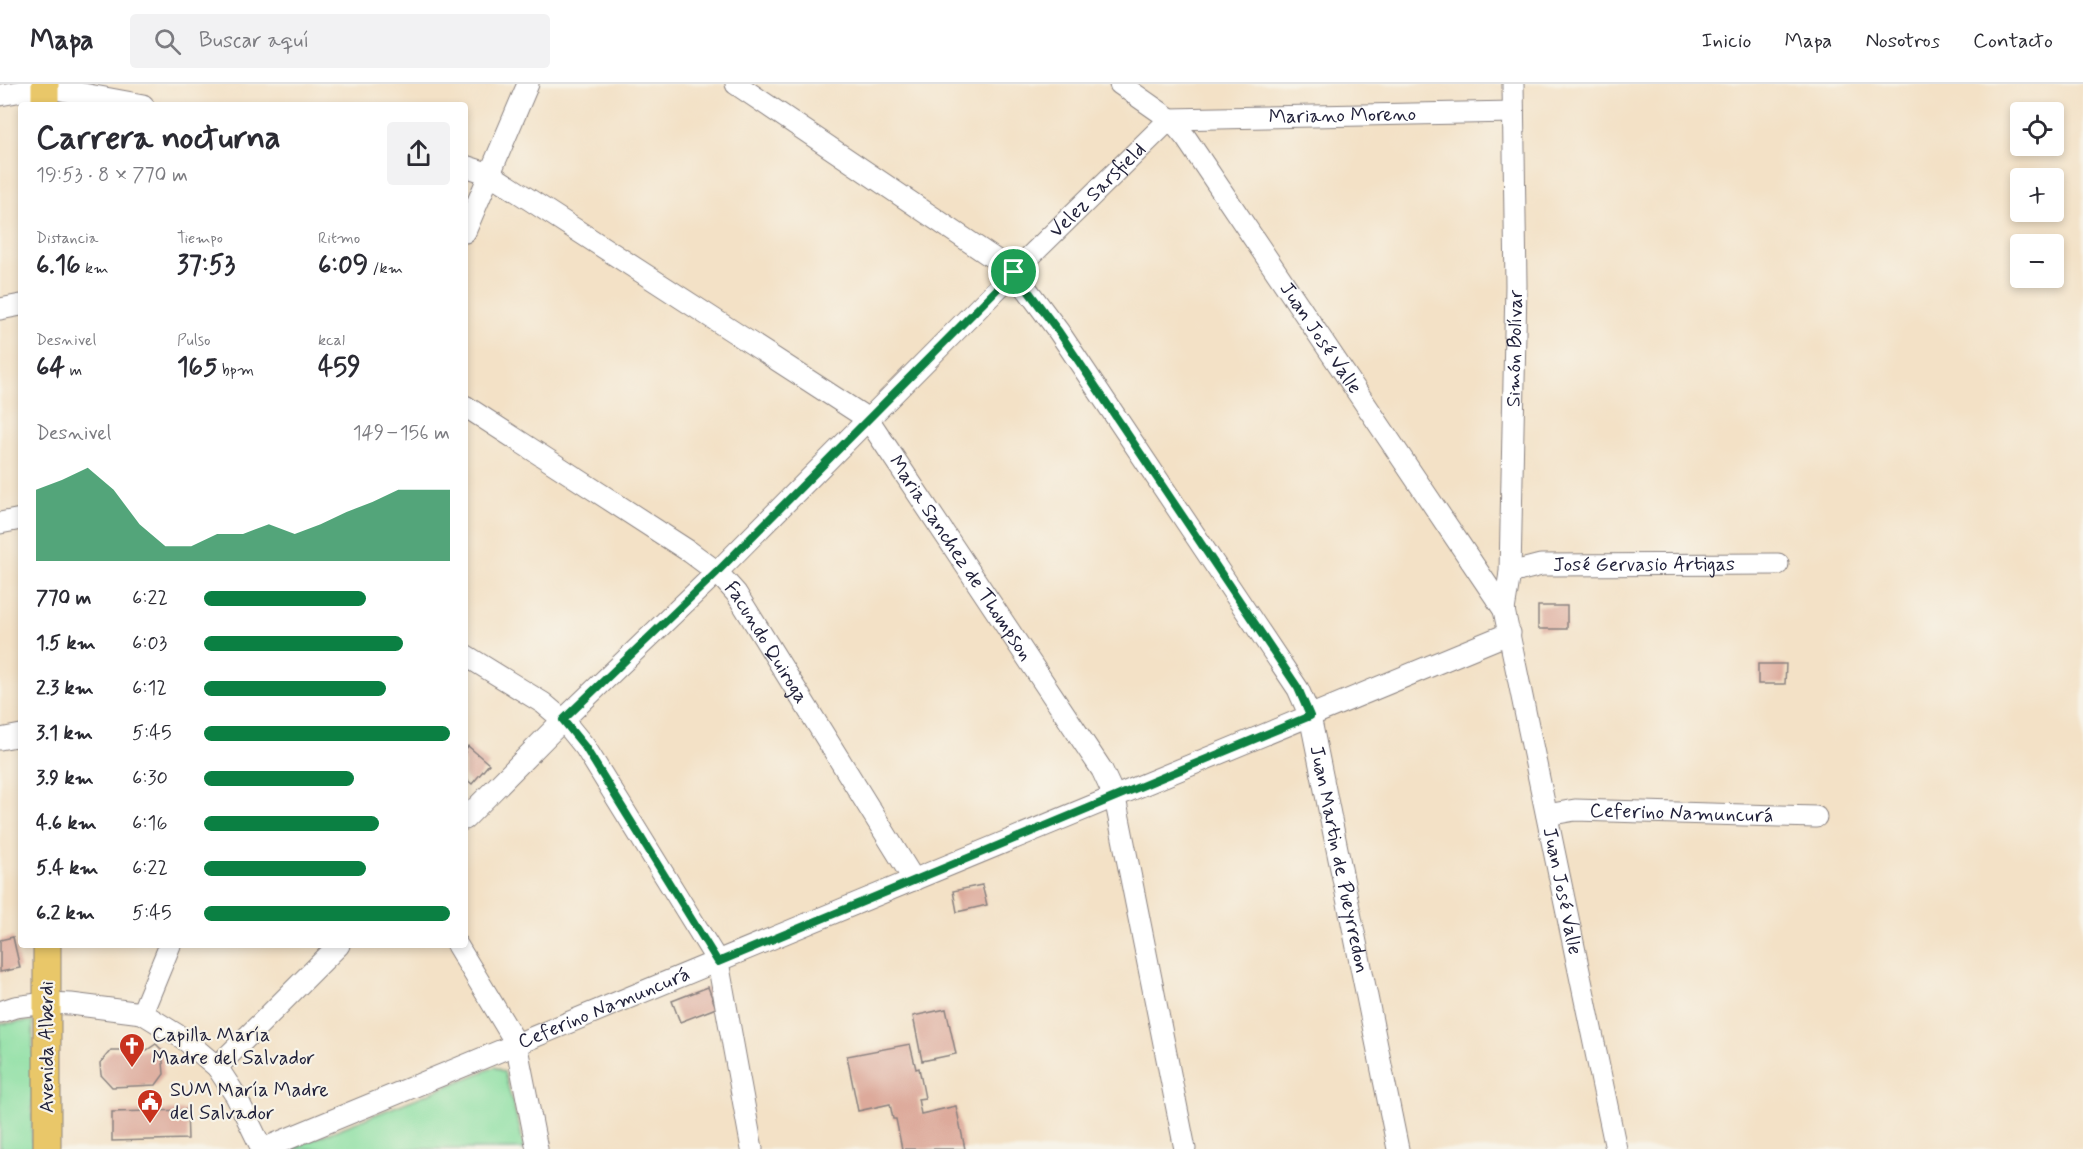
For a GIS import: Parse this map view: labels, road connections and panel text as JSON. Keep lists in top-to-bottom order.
{
  "streets": {
    "main road": ["Avenida Alberdi"],
    "street": [
      "Mariano Moreno",
      "Velez Sarsfield",
      "Juan José Valle",
      "Simón Bolívar",
      "Maria Sanchez de Thompson",
      "José Gervasio Artigas",
      "Facundo Quiroga",
      "Ceferino Namuncurá",
      "Juan Martin de Pueyrredon"
    ]
  },
  "crossings": [
    ["Mariano Moreno", "Velez Sarsfield"],
    ["Mariano Moreno", "Juan José Valle"],
    ["Mariano Moreno", "Simón Bolívar"],
    ["Velez Sarsfield", "Juan José Valle"],
    ["Velez Sarsfield", "Maria Sanchez de Thompson"],
    ["Velez Sarsfield", "Facundo Quiroga"],
    ["Velez Sarsfield", "Juan Martin de Pueyrredon"],
    ["Juan José Valle", "Simón Bolívar"],
    ["Juan José Valle", "Ceferino Namuncurá"],
    ["Simón Bolívar", "José Gervasio Artigas"],
    ["Maria Sanchez de Thompson", "Ceferino Namuncurá"],
    ["Facundo Quiroga", "Ceferino Namuncurá"],
    ["Ceferino Namuncurá", "Juan Martin de Pueyrredon"]
  ],
  "places": {
    "church": ["Capilla María Madre del Salvador"],
    "public building": ["SUM María Madre del Salvador"]
  },
  "page": {
    "header": "Mapa",
    "search": "Buscar aquí",
    "nav": [
      "Inicio",
      "Mapa",
      "Nosotros",
      "Contacto"
    ],
    "map_buttons": ["+", "−"],
    "heading": ["Carrera nocturna", "19:53 · 8 × 770 m"],
    "stats": [
      ["Distancia", "6.16 km"],
      ["Tiempo", "37:53"],
      ["Ritmo", "6:09 /km"],
      ["Desnivel", "64 m"],
      ["Pulso", "165 bpm"],
      ["kcal", "459"]
    ],
    "chart": ["Desnivel", "149–156 m"],
    "list": [
      {
        "name": "770 m",
        "note": "6:22"
      },
      {
        "name": "1.5 km",
        "note": "6:03"
      },
      {
        "name": "2.3 km",
        "note": "6:12"
      },
      {
        "name": "3.1 km",
        "note": "5:45"
      },
      {
        "name": "3.9 km",
        "note": "6:30"
      },
      {
        "name": "4.6 km",
        "note": "6:16"
      },
      {
        "name": "5.4 km",
        "note": "6:22"
      },
      {
        "name": "6.2 km",
        "note": "5:45"
      }
    ]
  }
}
